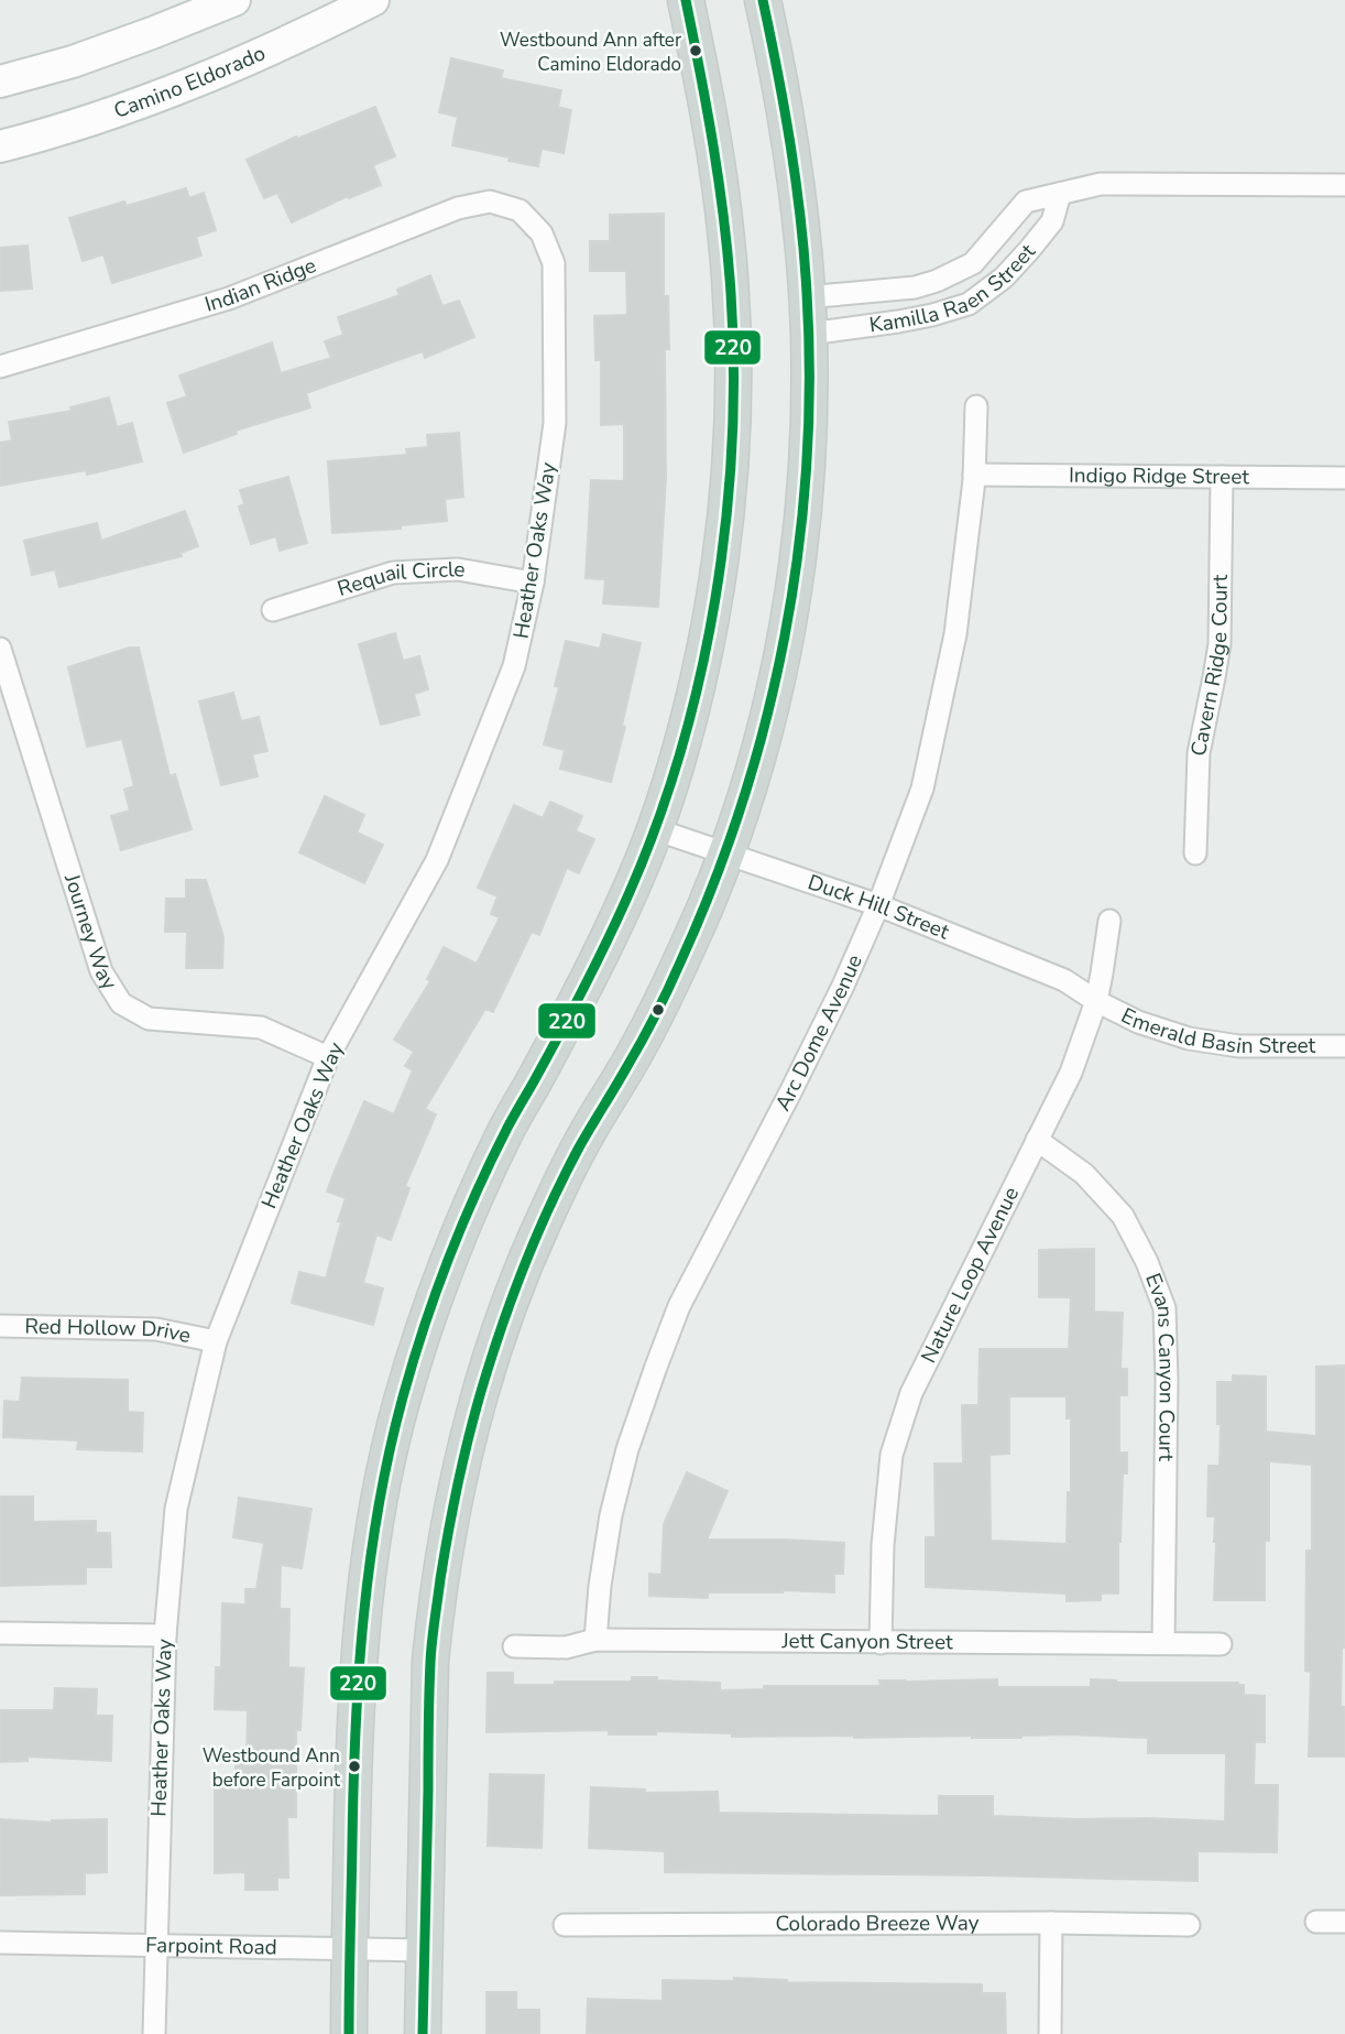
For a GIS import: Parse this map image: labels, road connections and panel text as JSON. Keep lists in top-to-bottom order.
{
  "streets": {
    "main road": ["Camino Eldorado"],
    "street": [
      "Kamilla Raen Street",
      "Indian Ridge",
      "Indigo Ridge Street",
      "Heather Oaks Way",
      "Requail Circle",
      "Cavern Ridge Court",
      "Duck Hill Street",
      "Journey Way",
      "Emerald Basin Street",
      "Arc Dome Avenue",
      "Nature Loop Avenue",
      "Red Hollow Drive",
      "Evans Canyon Court",
      "Jett Canyon Street",
      "Colorado Breeze Way",
      "Farpoint Road"
    ]
  },
  "crossings": [
    ["Indian Ridge", "Heather Oaks Way"],
    ["Indigo Ridge Street", "Cavern Ridge Court"],
    ["Indigo Ridge Street", "Arc Dome Avenue"],
    ["Heather Oaks Way", "Requail Circle"],
    ["Heather Oaks Way", "Journey Way"],
    ["Heather Oaks Way", "Red Hollow Drive"],
    ["Heather Oaks Way", "Farpoint Road"],
    ["Duck Hill Street", "Emerald Basin Street"],
    ["Duck Hill Street", "Arc Dome Avenue"],
    ["Duck Hill Street", "Nature Loop Avenue"],
    ["Emerald Basin Street", "Nature Loop Avenue"],
    ["Arc Dome Avenue", "Jett Canyon Street"],
    ["Nature Loop Avenue", "Evans Canyon Court"],
    ["Nature Loop Avenue", "Jett Canyon Street"],
    ["Evans Canyon Court", "Jett Canyon Street"]
  ],
  "places": ["Westbound Ann after Camino Eldorado", "Westbound Ann before Farpoint"],
  "lines": ["transit line 220"]
}
